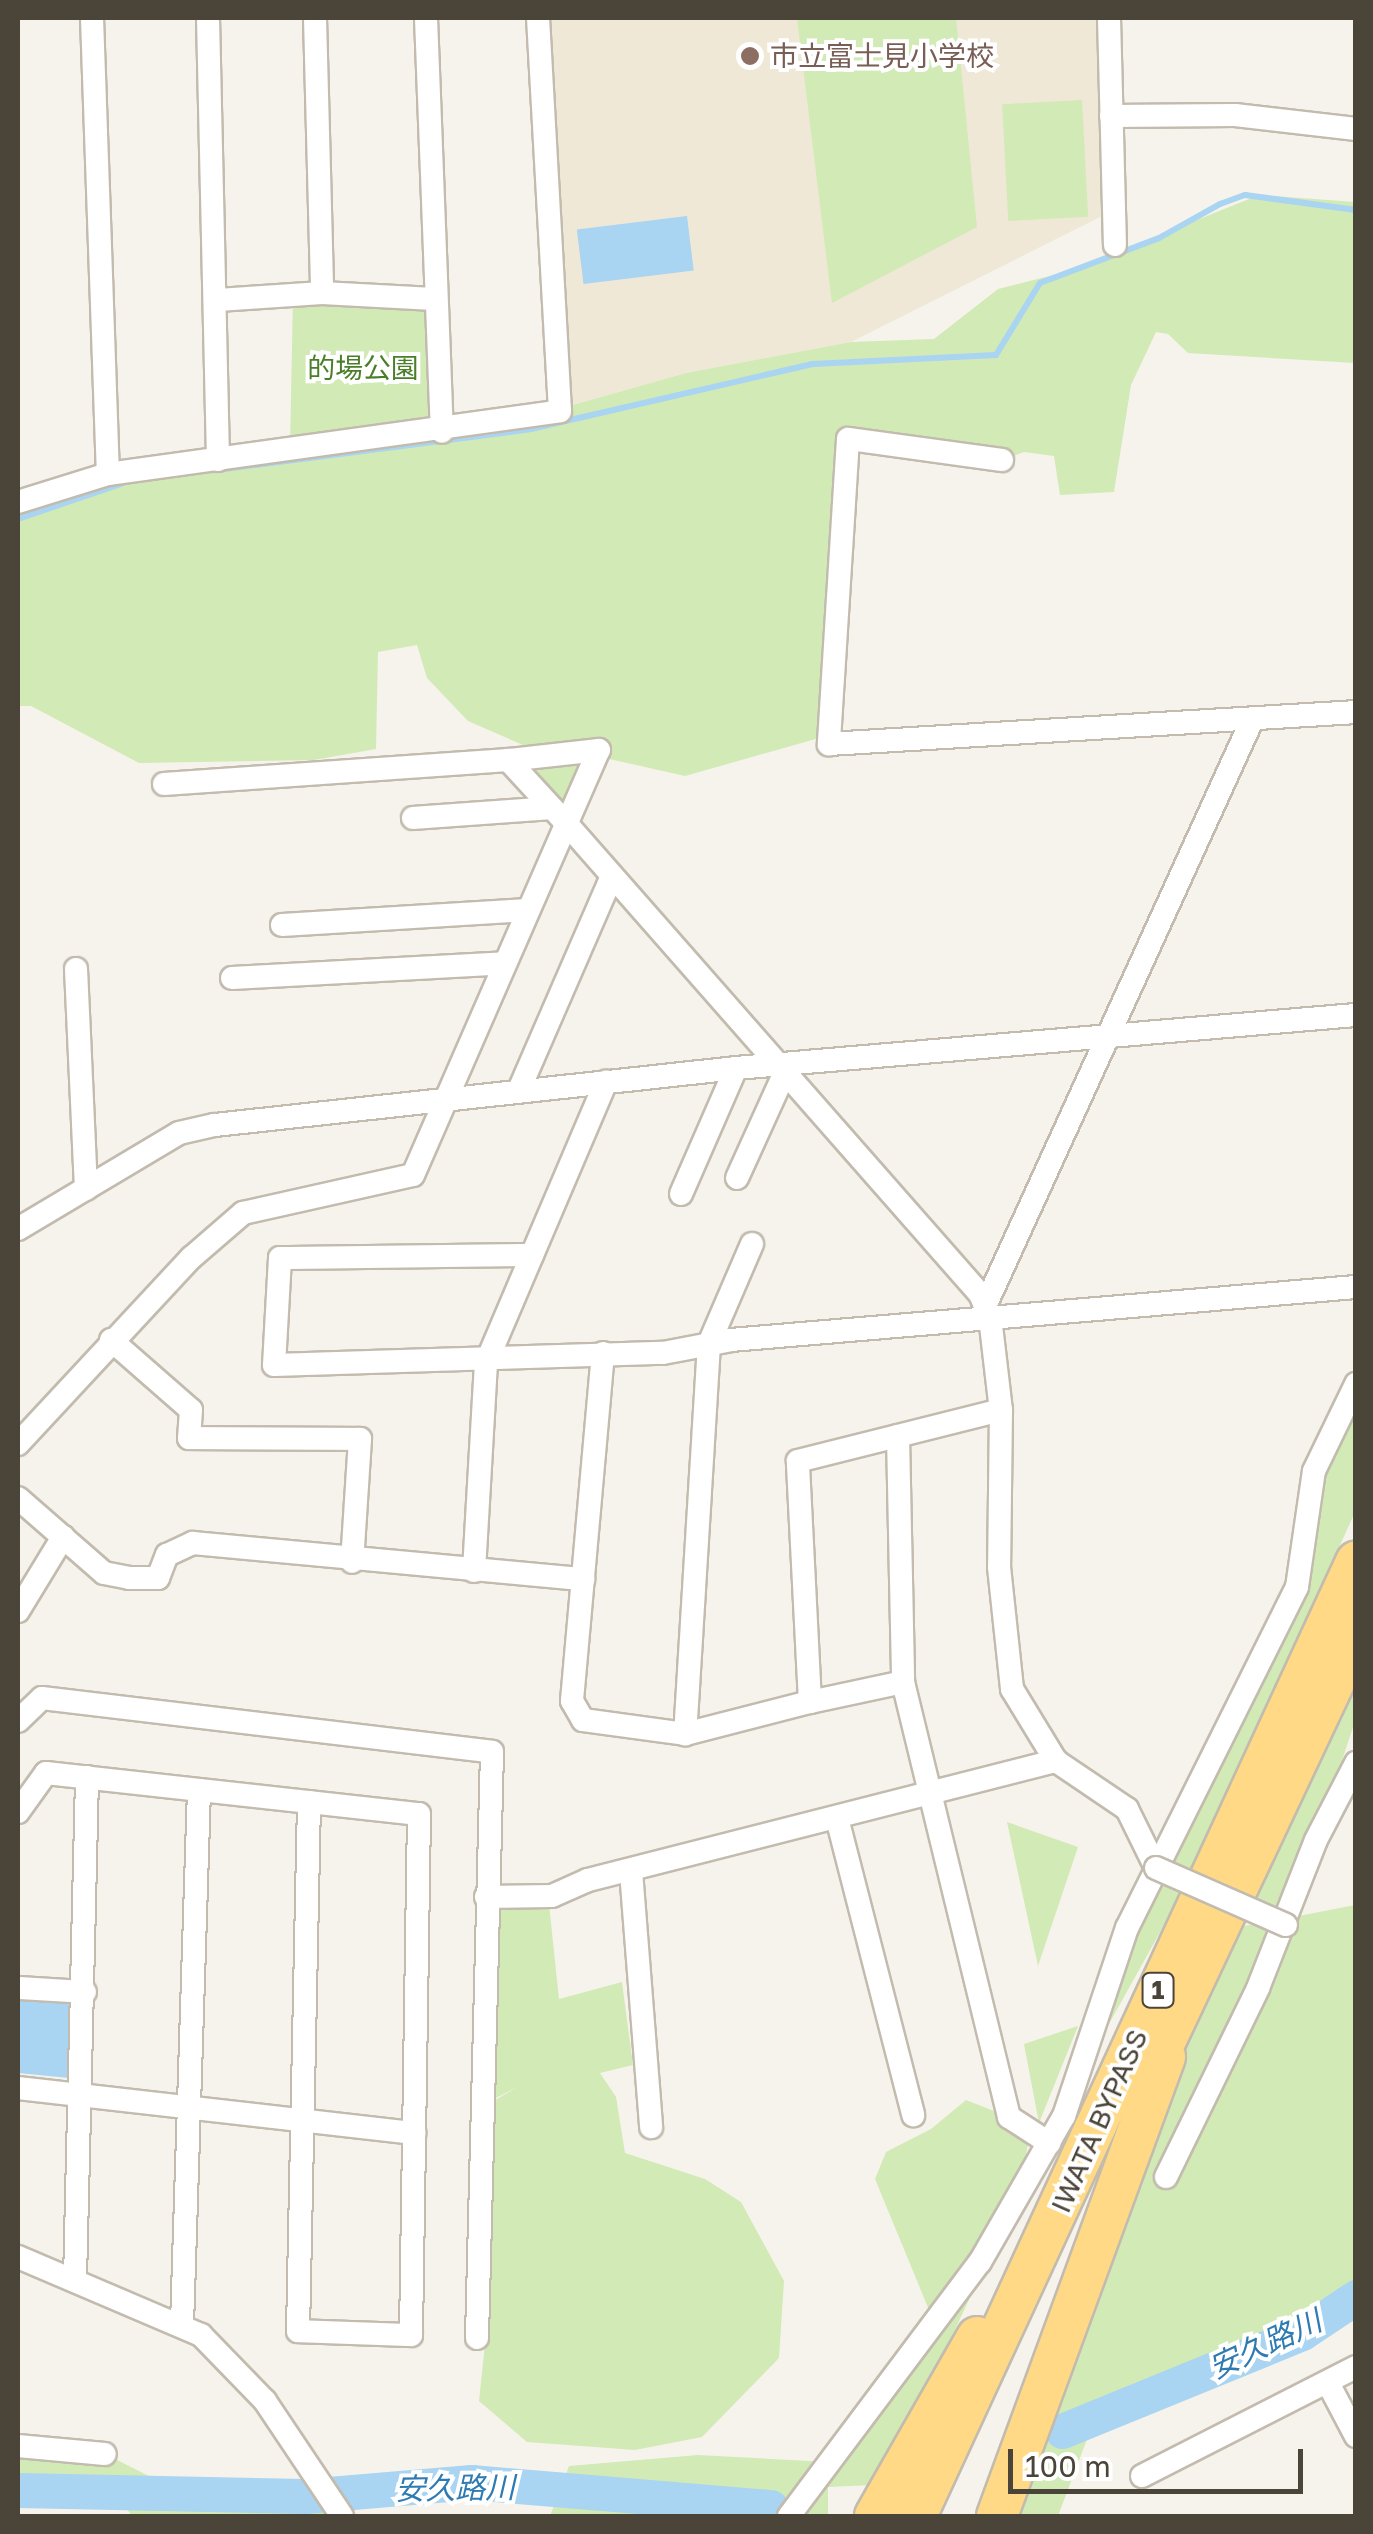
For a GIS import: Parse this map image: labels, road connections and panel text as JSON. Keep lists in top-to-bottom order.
{
  "streets": {
    "highway": ["1", "IWATA BYPASS"]
  },
  "crossings": [
    ["1", "IWATA BYPASS"]
  ],
  "water": ["安久路川"],
  "parks": ["的場公園"],
  "places": ["市立富士見小学校"],
  "scale_bar": "100 m"
}
